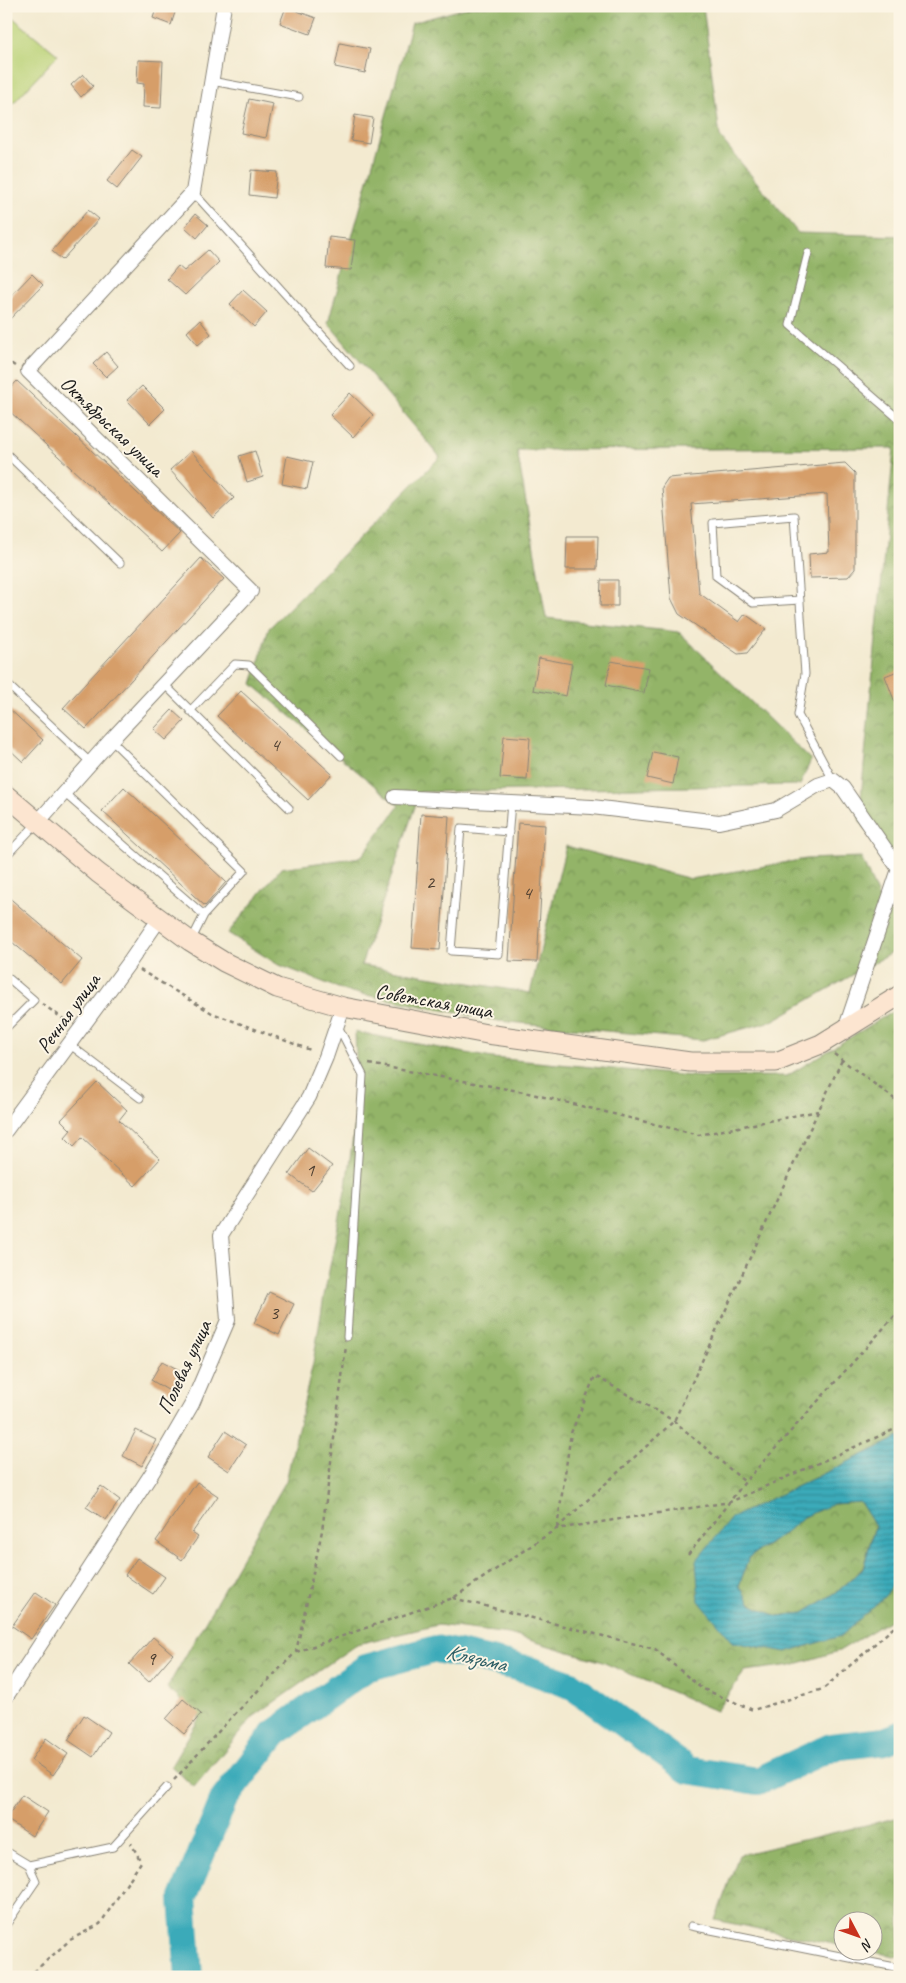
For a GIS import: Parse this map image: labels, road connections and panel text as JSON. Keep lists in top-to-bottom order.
{
  "streets": {
    "main road": ["Советская улица"],
    "street": ["Октябрьская улица", "Речная улица", "Полевая улица"]
  },
  "crossings": [
    ["Октябрьская улица", "Советская улица"],
    ["Советская улица", "Речная улица"],
    ["Советская улица", "Полевая улица"]
  ],
  "water": ["Клязьма"],
  "house_numbers": [
    "4",
    "2",
    "4",
    "1",
    "3",
    "9"
  ],
  "north": "bottom right"
}
